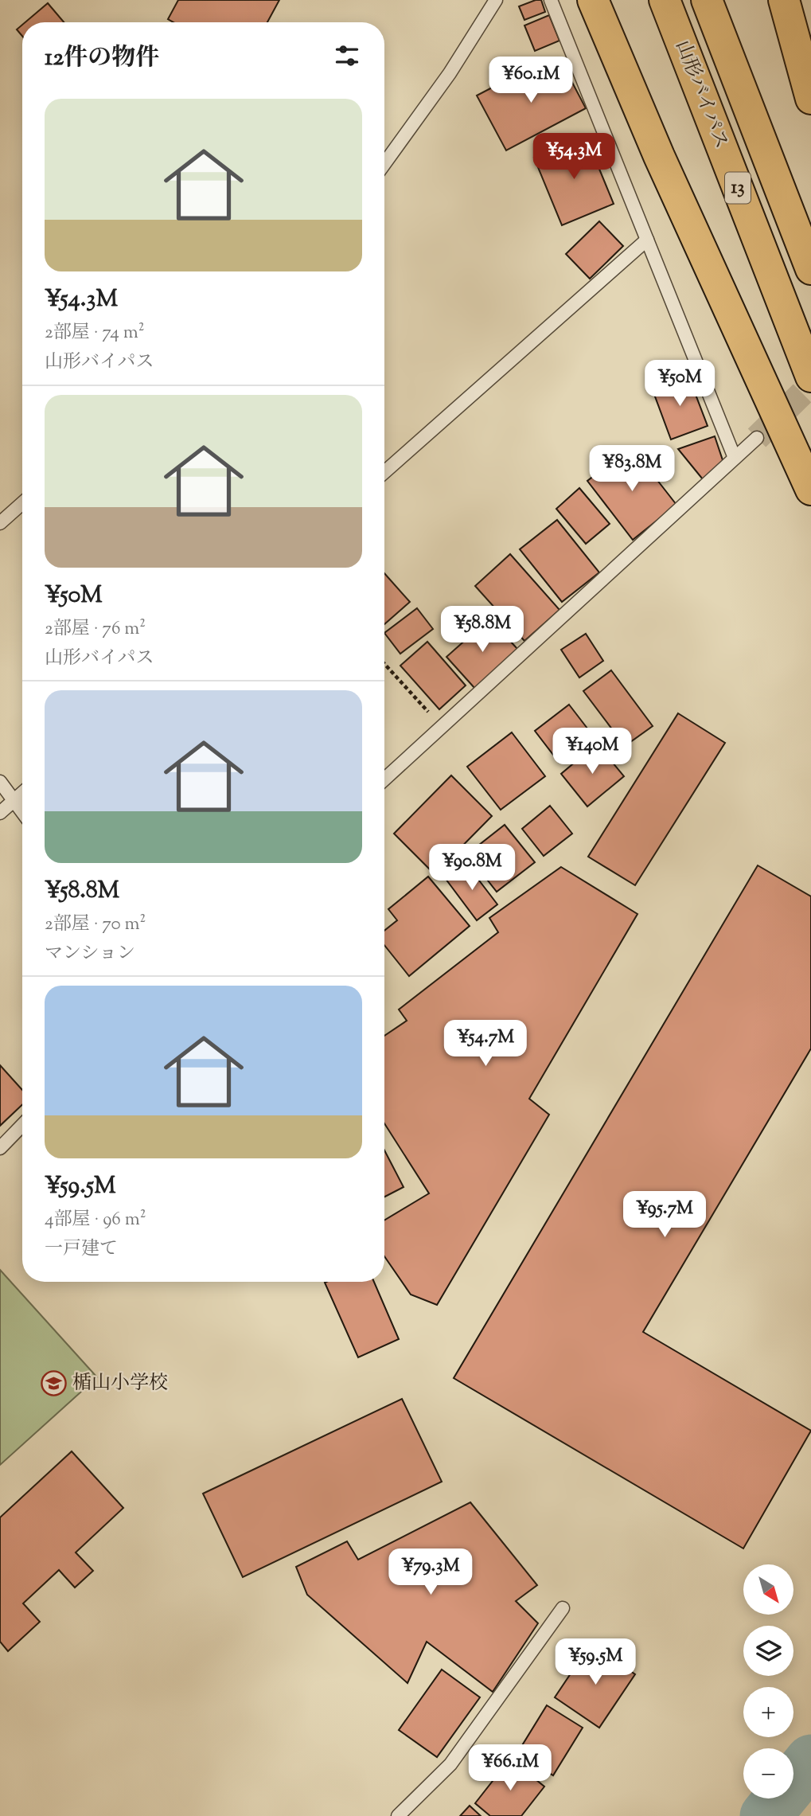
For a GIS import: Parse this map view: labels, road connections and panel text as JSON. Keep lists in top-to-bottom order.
{
  "streets": {
    "highway": ["山形バイパス", "13"]
  },
  "places": {
    "school or university": ["楯山小学校"]
  },
  "north": "bottom right",
  "page": {
    "heading": "12件の物件",
    "price": [
      "¥60.1M",
      "¥54.3M",
      "¥50M",
      "¥83.8M",
      "¥58.8M",
      "¥140M",
      "¥90.8M",
      "¥54.7M",
      "¥95.7M",
      "¥79.3M",
      "¥59.5M",
      "¥66.1M"
    ],
    "list": [
      {
        "name": "¥54.3M",
        "note": "2部屋 · 74 m² · 山形バイパス"
      },
      {
        "name": "¥50M",
        "note": "2部屋 · 76 m² · 山形バイパス"
      },
      {
        "name": "¥58.8M",
        "note": "2部屋 · 70 m² · マンション"
      },
      {
        "name": "¥59.5M",
        "note": "4部屋 · 96 m² · 一戸建て"
      }
    ],
    "map_buttons": ["+", "−"]
  }
}
